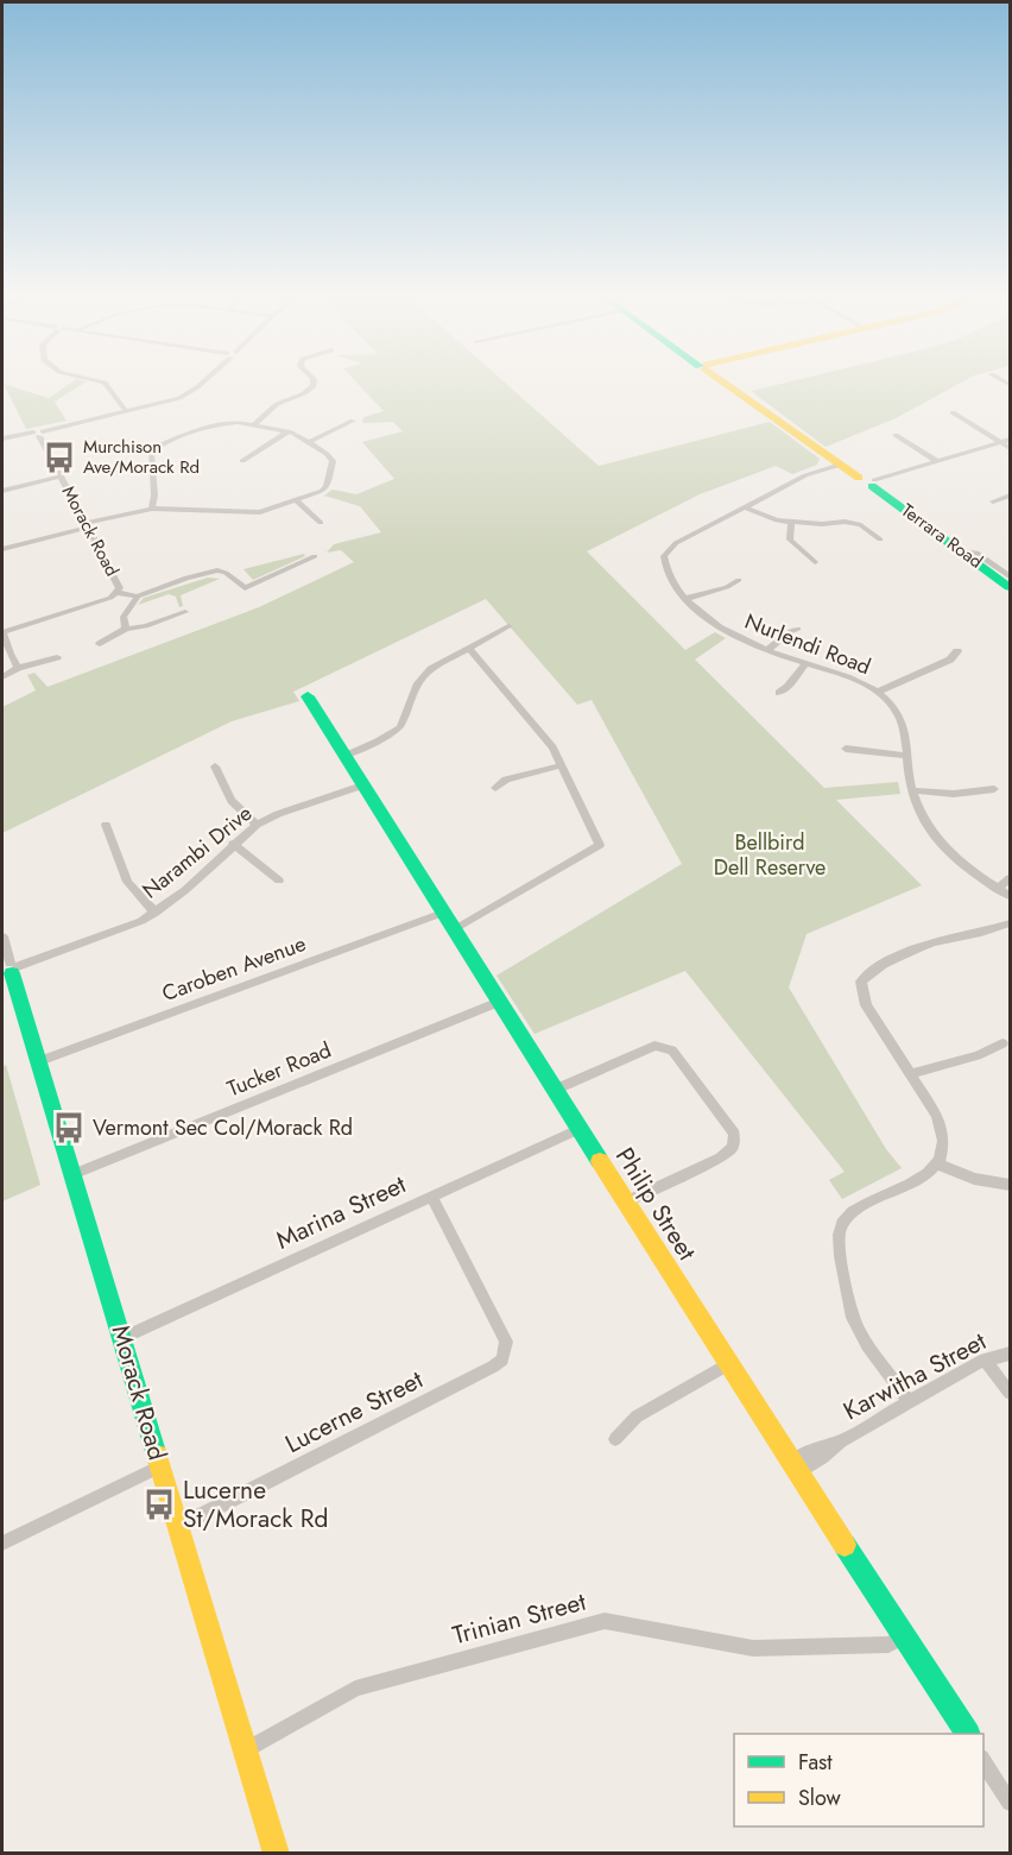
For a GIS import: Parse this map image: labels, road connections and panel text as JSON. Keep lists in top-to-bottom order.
{
  "streets": {
    "street": [
      "Morack Road",
      "Terrara Road",
      "Nurlendi Road",
      "Narambi Drive",
      "Caroben Avenue",
      "Tucker Road",
      "Philip Street",
      "Marina Street",
      "Karwitha Street",
      "Lucerne Street",
      "Trinian Street"
    ]
  },
  "crossings": [
    ["Morack Road", "Narambi Drive"],
    ["Morack Road", "Caroben Avenue"],
    ["Morack Road", "Tucker Road"],
    ["Morack Road", "Marina Street"],
    ["Morack Road", "Lucerne Street"],
    ["Morack Road", "Trinian Street"],
    ["Terrara Road", "Nurlendi Road"],
    ["Narambi Drive", "Philip Street"],
    ["Caroben Avenue", "Philip Street"],
    ["Tucker Road", "Philip Street"],
    ["Philip Street", "Marina Street"],
    ["Philip Street", "Karwitha Street"],
    ["Philip Street", "Trinian Street"],
    ["Marina Street", "Lucerne Street"]
  ],
  "parks": ["Bellbird Dell Reserve"],
  "places": {
    "bus stop": ["Murchison Ave/Morack Rd", "Vermont Sec Col/Morack Rd", "Lucerne St/Morack Rd"]
  },
  "legend": ["Fast", "Slow"]
}
